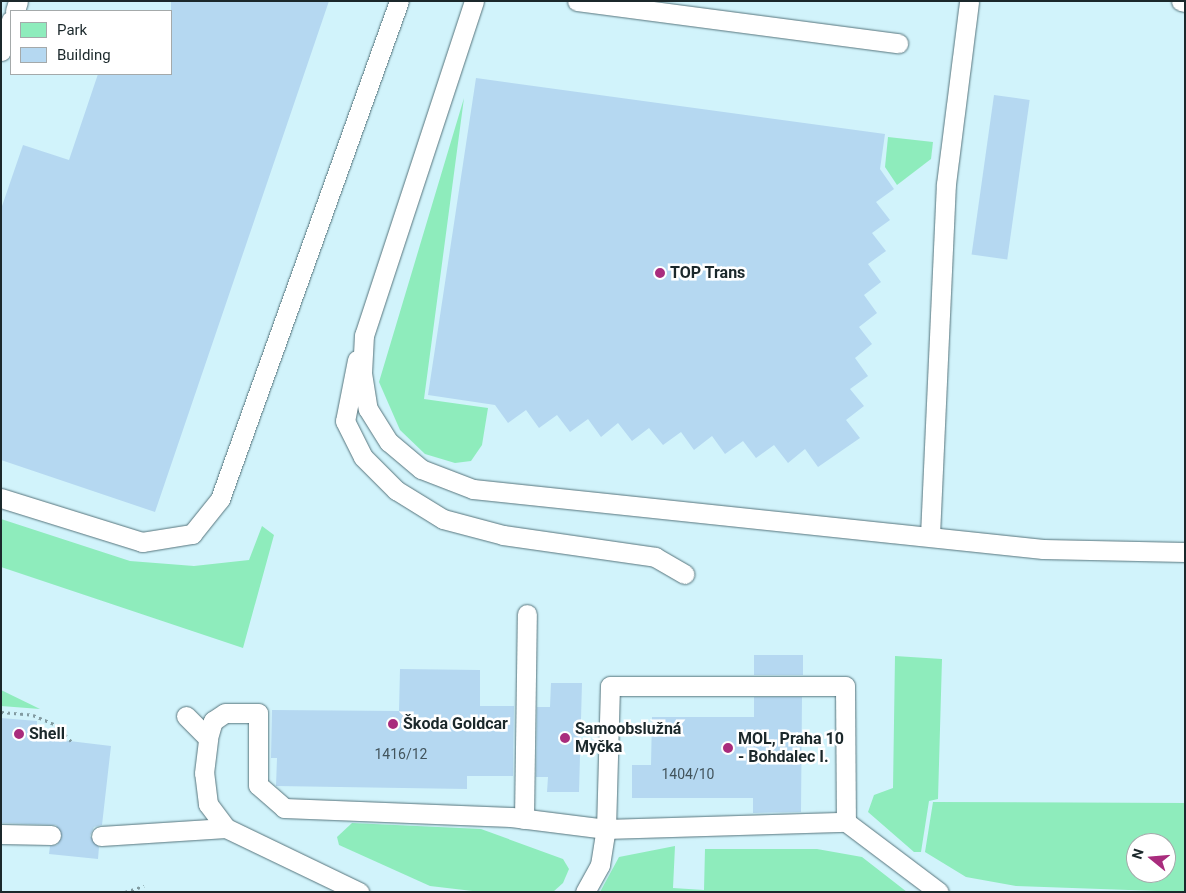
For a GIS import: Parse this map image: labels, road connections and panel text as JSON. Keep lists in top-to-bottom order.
{
  "places": [
    "TOP Trans",
    "Škoda Goldcar",
    "Shell",
    "Samoobslužná Myčka",
    "MOL, Praha 10 - Bohdalec I."
  ],
  "house_numbers": ["1416/12", "1404/10"],
  "legend": ["Park", "Building"],
  "north": "left"
}
